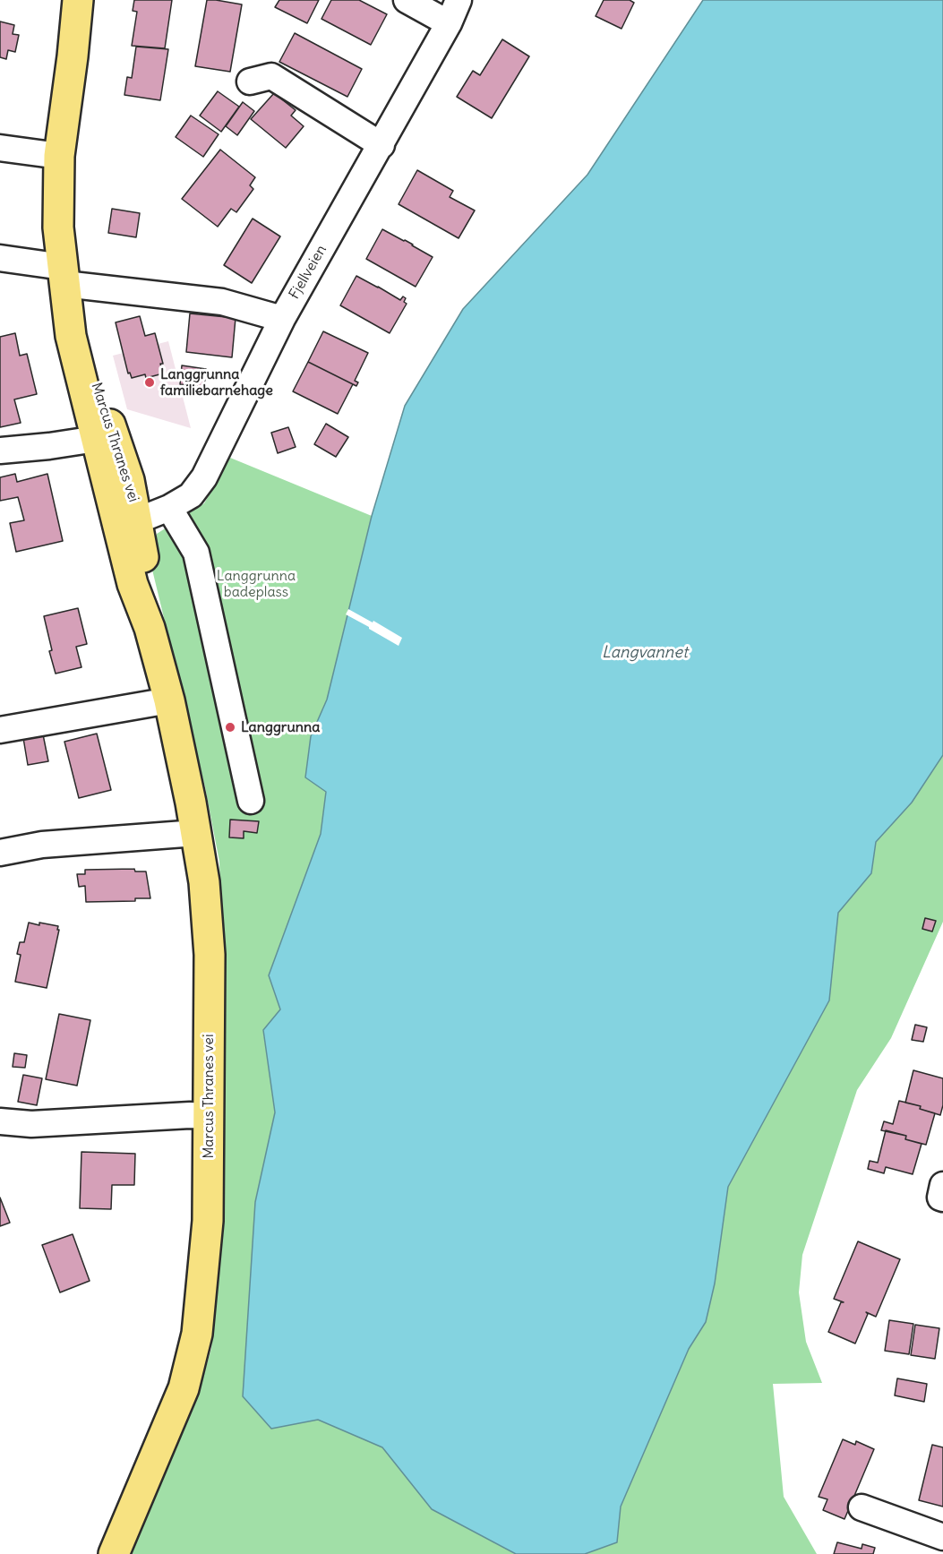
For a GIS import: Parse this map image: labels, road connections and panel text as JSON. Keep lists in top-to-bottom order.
{
  "streets": {
    "main road": ["Marcus Thranes vei"],
    "street": ["Fjellveien"]
  },
  "crossings": [
    ["Fjellveien", "Marcus Thranes vei"]
  ],
  "water": ["Langvannet"],
  "parks": ["Langgrunna badeplass"],
  "places": ["Langgrunna familiebarnehage", "Langgrunna"]
}
